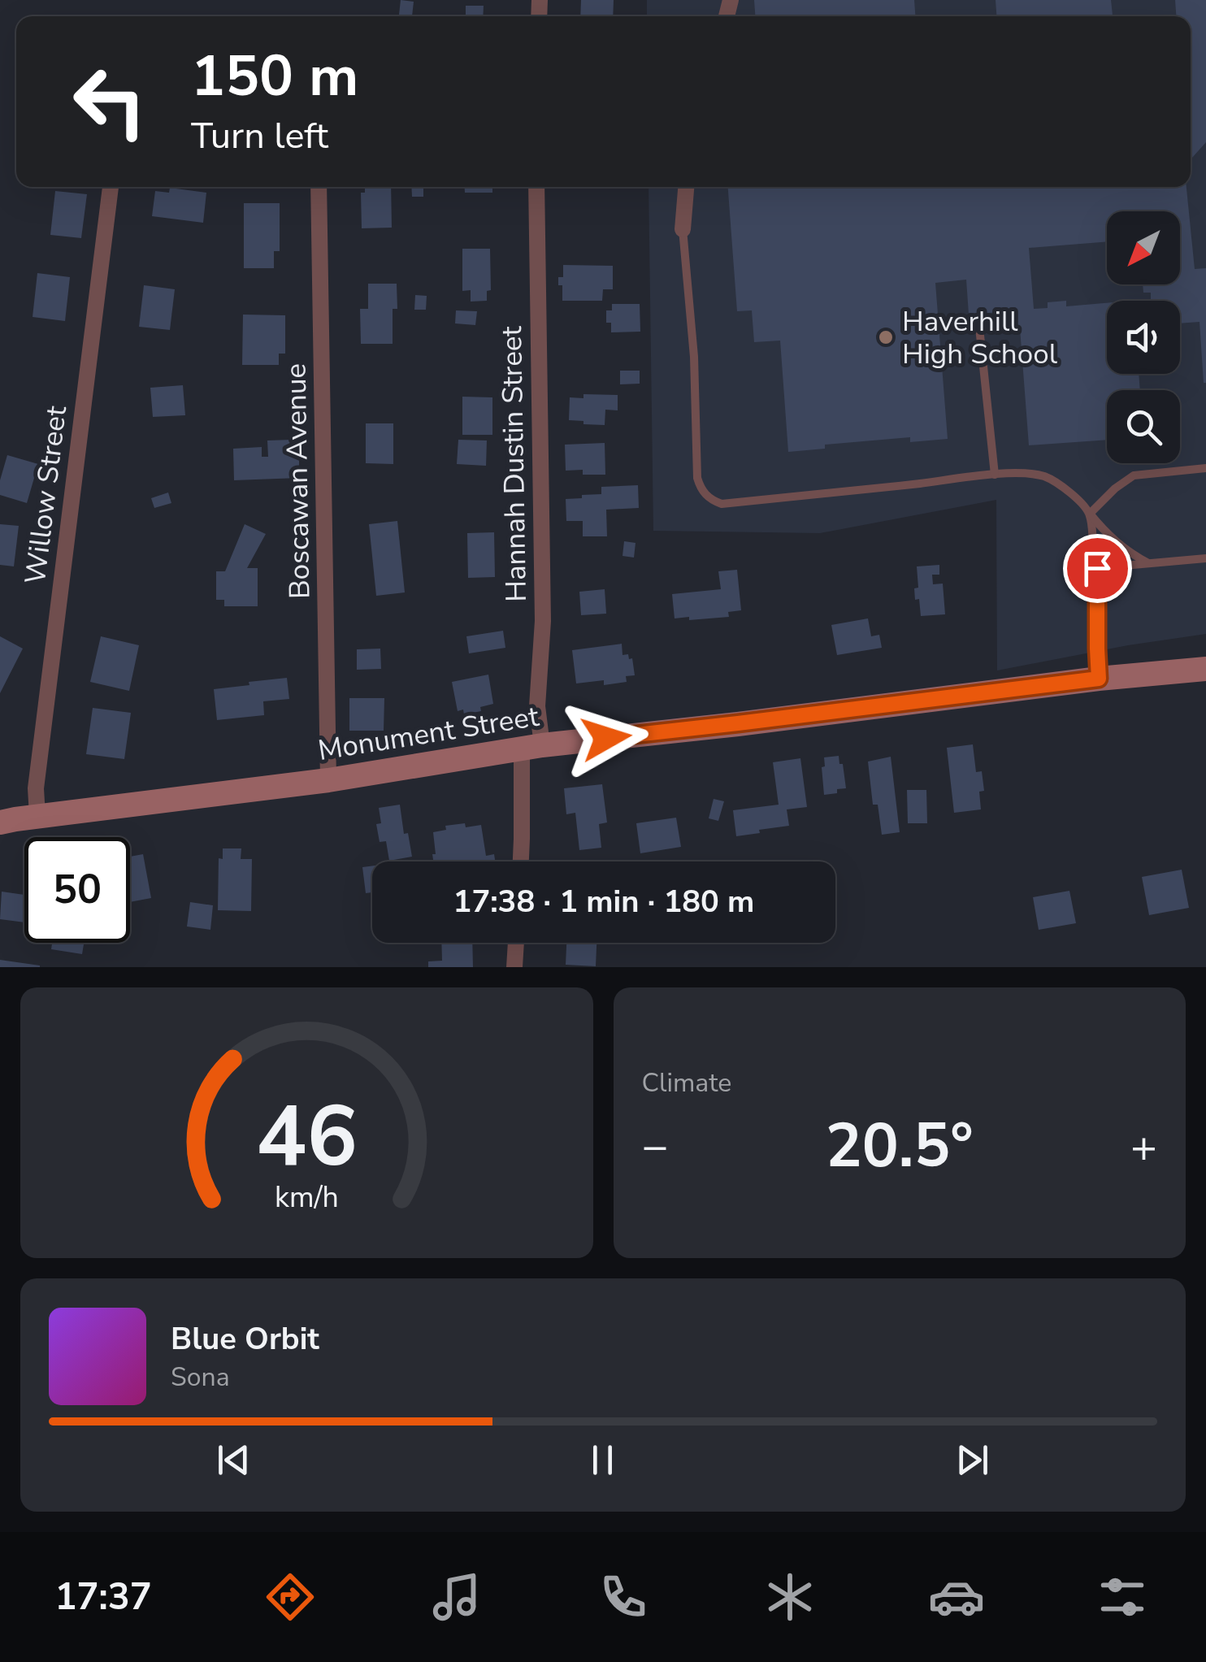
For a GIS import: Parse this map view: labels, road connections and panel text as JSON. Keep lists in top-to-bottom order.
{
  "streets": {
    "main road": ["Monument Street"],
    "street": ["Hannah Dustin Street", "Boscawan Avenue", "Willow Street"]
  },
  "crossings": [
    ["Hannah Dustin Street", "Monument Street"],
    ["Boscawan Avenue", "Monument Street"],
    ["Willow Street", "Monument Street"]
  ],
  "places": ["Haverhill High School"],
  "north": "bottom left",
  "page": {
    "turn": ["150 m", "Turn left"],
    "limit": "50",
    "trip": "17:38 · 1 min · 180 m",
    "tile": "Climate",
    "heat": ["−", "20.5°", "+"],
    "song": ["Blue Orbit", "Sona"],
    "tabs": "17:37",
    "gauge": ["46", "km/h"]
  }
}
